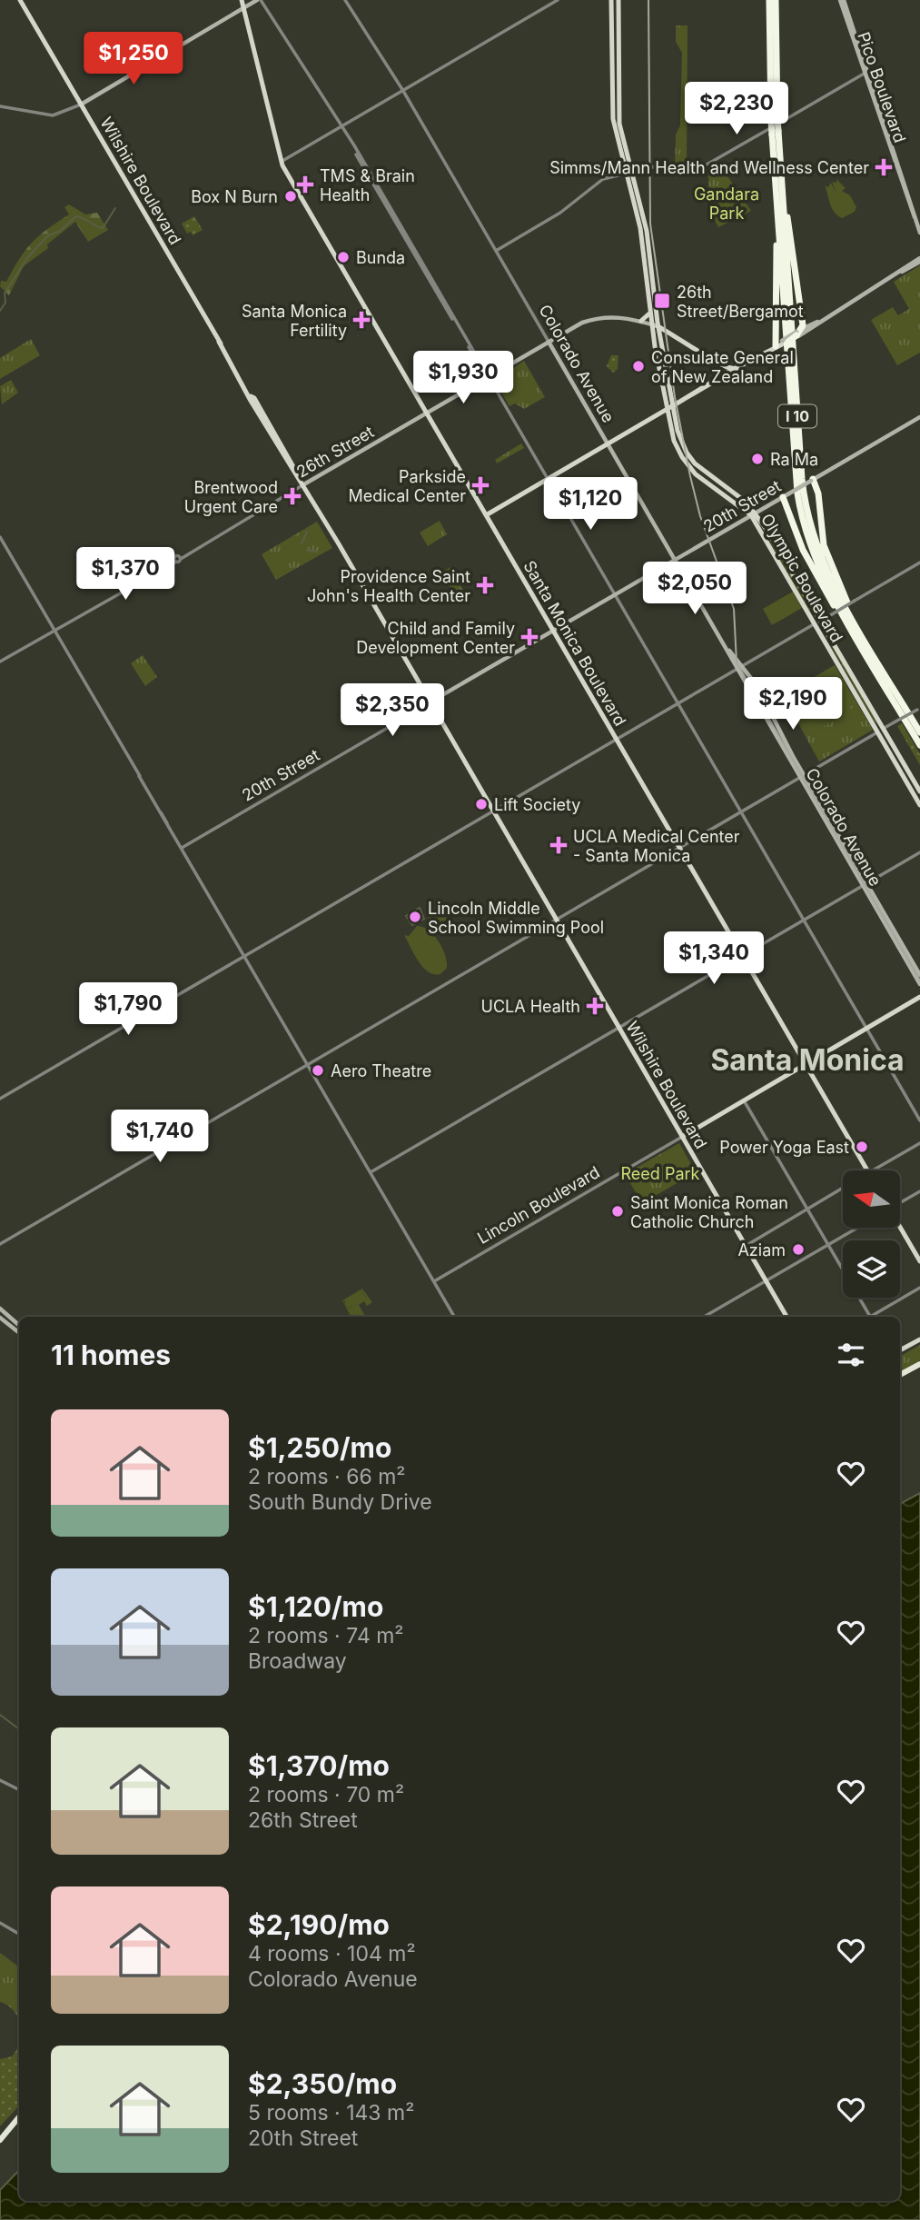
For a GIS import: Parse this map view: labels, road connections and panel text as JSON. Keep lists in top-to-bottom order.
{
  "streets": {
    "highway": ["I 10"],
    "main road": [
      "Pico Boulevard",
      "Wilshire Boulevard",
      "Colorado Avenue",
      "26th Street",
      "20th Street",
      "Olympic Boulevard",
      "Santa Monica Boulevard",
      "Lincoln Boulevard"
    ]
  },
  "crossings": [
    ["Wilshire Boulevard", "26th Street"],
    ["Wilshire Boulevard", "20th Street"],
    ["Wilshire Boulevard", "Lincoln Boulevard"],
    ["Colorado Avenue", "26th Street"],
    ["Colorado Avenue", "20th Street"],
    ["26th Street", "Olympic Boulevard"],
    ["26th Street", "Santa Monica Boulevard"],
    ["20th Street", "Olympic Boulevard"],
    ["20th Street", "Santa Monica Boulevard"],
    ["Santa Monica Boulevard", "Lincoln Boulevard"]
  ],
  "districts": ["Santa Monica"],
  "parks": ["Gandara Park", "Reed Park"],
  "places": {
    "health": [
      "Simms/Mann Health and Wellness Center",
      "TMS & Brain Health",
      "Santa Monica Fertility",
      "Parkside Medical Center",
      "Brentwood Urgent Care",
      "Providence Saint John's Health Center",
      "Child and Family Development Center",
      "UCLA Medical Center - Santa Monica",
      "UCLA Health"
    ],
    "other": [
      "Box N Burn",
      "Bunda",
      "Consulate General of New Zealand",
      "Ra Ma",
      "Lift Society",
      "Lincoln Middle School Swimming Pool",
      "Aero Theatre",
      "Power Yoga East",
      "Saint Monica Roman Catholic Church",
      "Aziam"
    ],
    "transit": ["26th Street/Bergamot"]
  },
  "north": "left",
  "page": {
    "price": [
      "$1,250",
      "$2,230",
      "$1,930",
      "$1,120",
      "$1,370",
      "$2,050",
      "$2,190",
      "$2,350",
      "$1,340",
      "$1,790",
      "$1,740"
    ],
    "heading": "11 homes",
    "list": [
      {
        "name": "$1,250/mo",
        "note": "2 rooms · 66 m² · South Bundy Drive"
      },
      {
        "name": "$1,120/mo",
        "note": "2 rooms · 74 m² · Broadway"
      },
      {
        "name": "$1,370/mo",
        "note": "2 rooms · 70 m² · 26th Street"
      },
      {
        "name": "$2,190/mo",
        "note": "4 rooms · 104 m² · Colorado Avenue"
      },
      {
        "name": "$2,350/mo",
        "note": "5 rooms · 143 m² · 20th Street"
      }
    ]
  }
}
